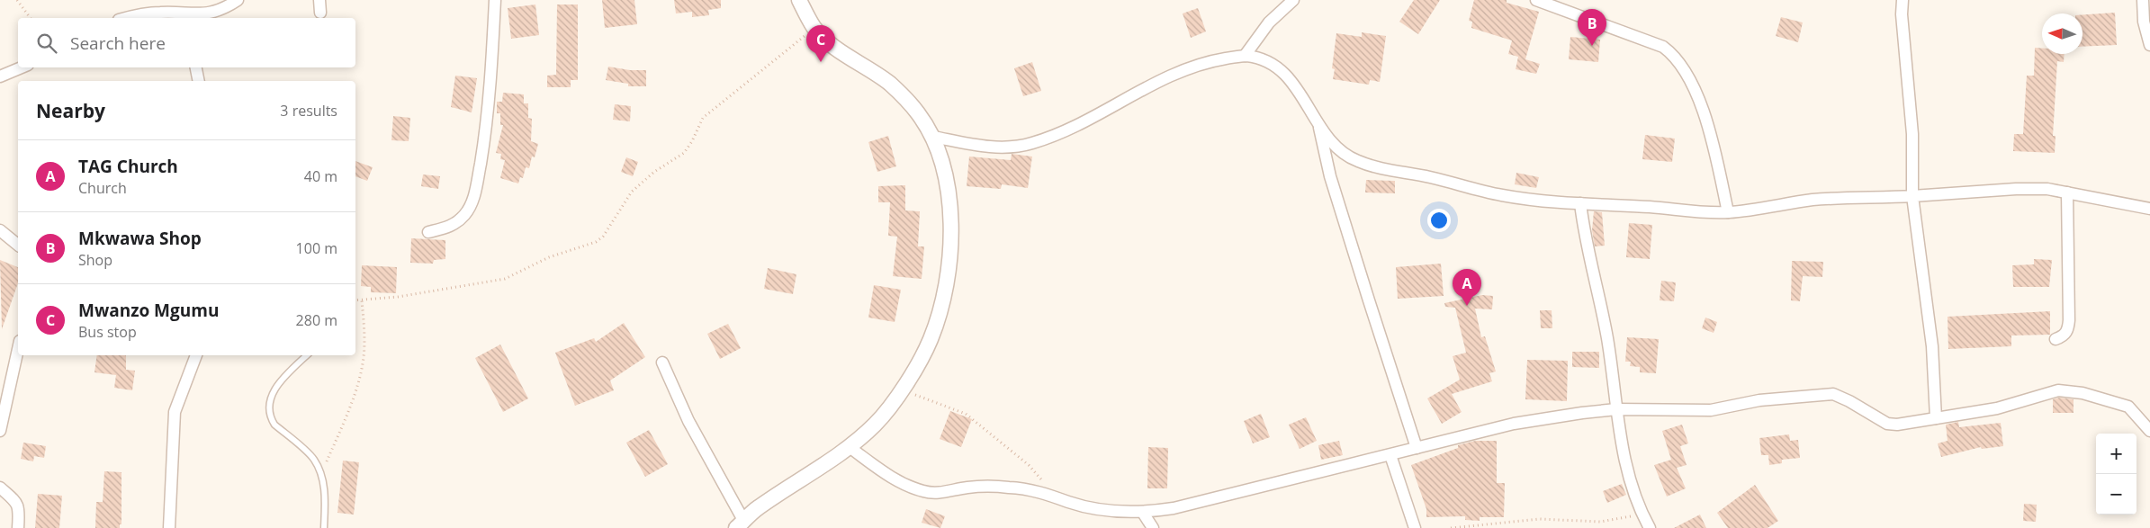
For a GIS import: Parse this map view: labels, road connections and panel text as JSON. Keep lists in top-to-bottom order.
{
  "north": "left",
  "page": {
    "pins": ["B", "C", "A"],
    "search": "Search here",
    "heading": ["Nearby", "3 results"],
    "list": [
      {
        "mark": "A",
        "name": "TAG Church",
        "note": "Church",
        "value": "40 m"
      },
      {
        "mark": "B",
        "name": "Mkwawa Shop",
        "note": "Shop",
        "value": "100 m"
      },
      {
        "mark": "C",
        "name": "Mwanzo Mgumu",
        "note": "Bus stop",
        "value": "280 m"
      }
    ],
    "map_buttons": ["+", "−"]
  }
}
